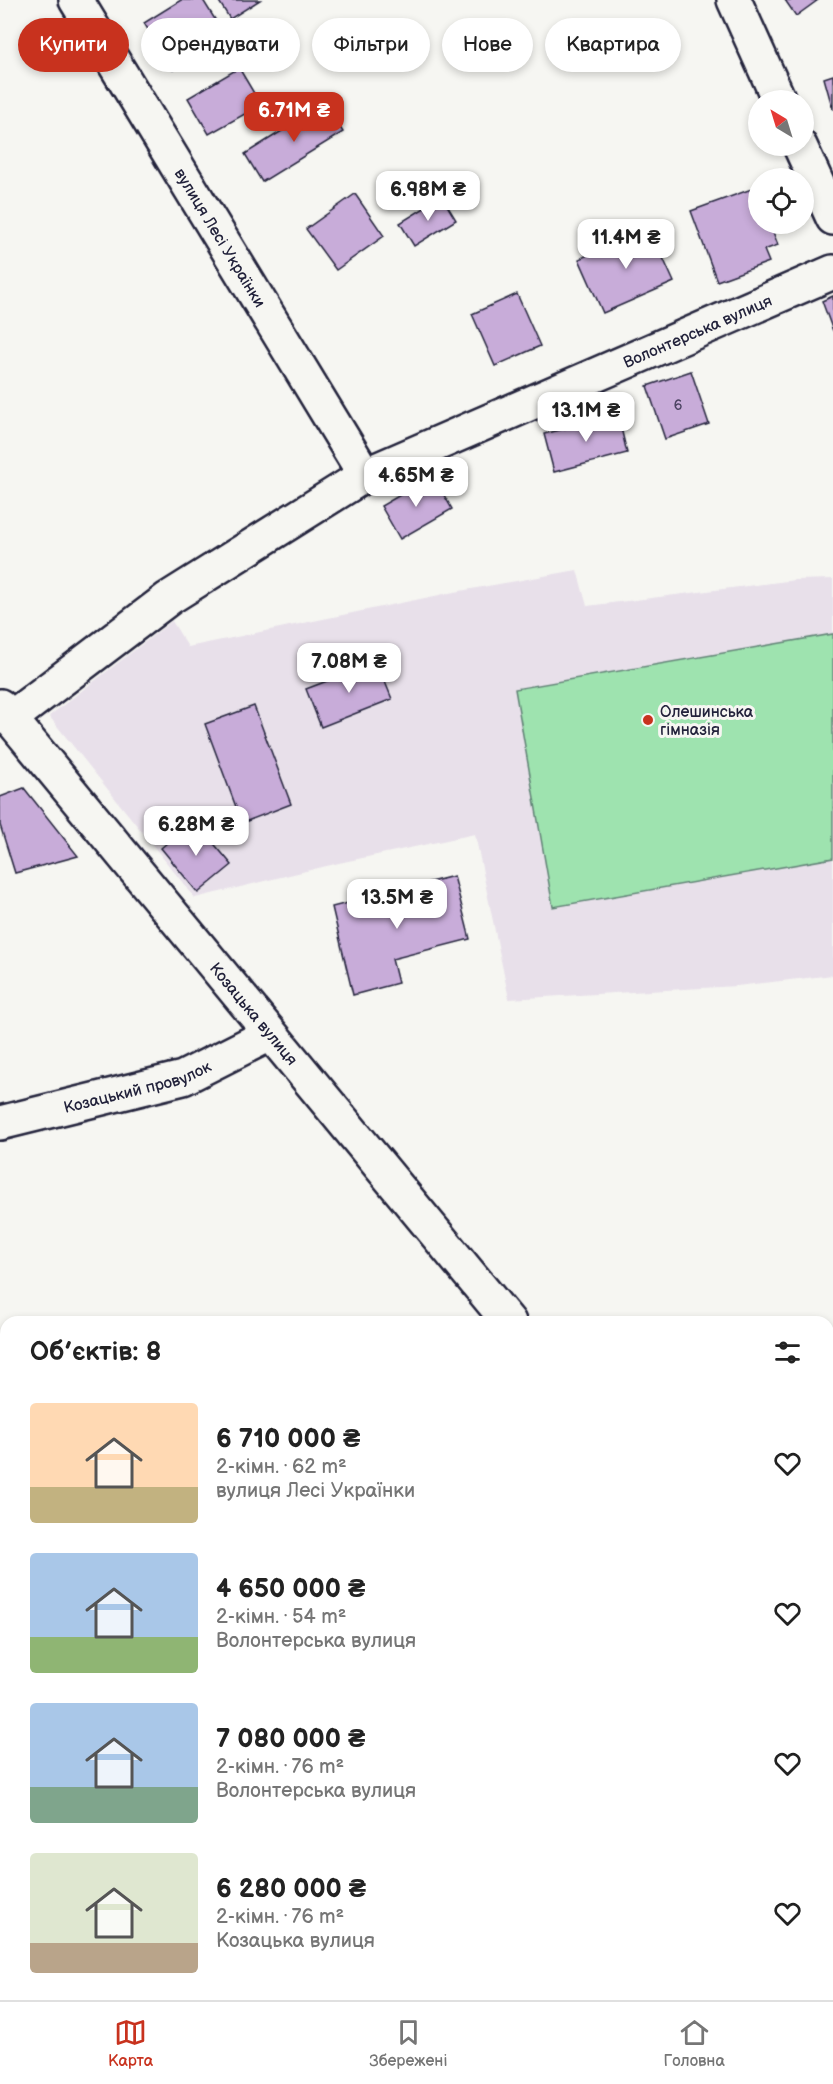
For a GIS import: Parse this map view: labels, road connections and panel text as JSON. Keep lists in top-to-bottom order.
{
  "streets": {
    "street": [
      "вулиця Лесі Українки",
      "Волонтерська вулиця",
      "Козацька вулиця",
      "Козацький провулок"
    ]
  },
  "crossings": [
    ["вулиця Лесі Українки", "Волонтерська вулиця"],
    ["Волонтерська вулиця", "Козацька вулиця"],
    ["Козацька вулиця", "Козацький провулок"]
  ],
  "places": ["Олешинська гімназія"],
  "house_numbers": ["6"],
  "north": "top left",
  "page": {
    "chip": [
      "Купити",
      "Орендувати",
      "Фільтри",
      "Нове",
      "Квартира"
    ],
    "price": [
      "6.71M ₴",
      "6.98M ₴",
      "11.4M ₴",
      "13.1M ₴",
      "4.65M ₴",
      "7.08M ₴",
      "6.28M ₴",
      "13.5M ₴"
    ],
    "heading": "Об’єктів: 8",
    "list": [
      {
        "name": "6 710 000 ₴",
        "note": "2-кімн. · 62 m² · вулиця Лесі Українки"
      },
      {
        "name": "4 650 000 ₴",
        "note": "2-кімн. · 54 m² · Волонтерська вулиця"
      },
      {
        "name": "7 080 000 ₴",
        "note": "2-кімн. · 76 m² · Волонтерська вулиця"
      },
      {
        "name": "6 280 000 ₴",
        "note": "2-кімн. · 76 m² · Козацька вулиця"
      }
    ],
    "tabs": ["Карта", "Збережені", "Головна"]
  }
}
